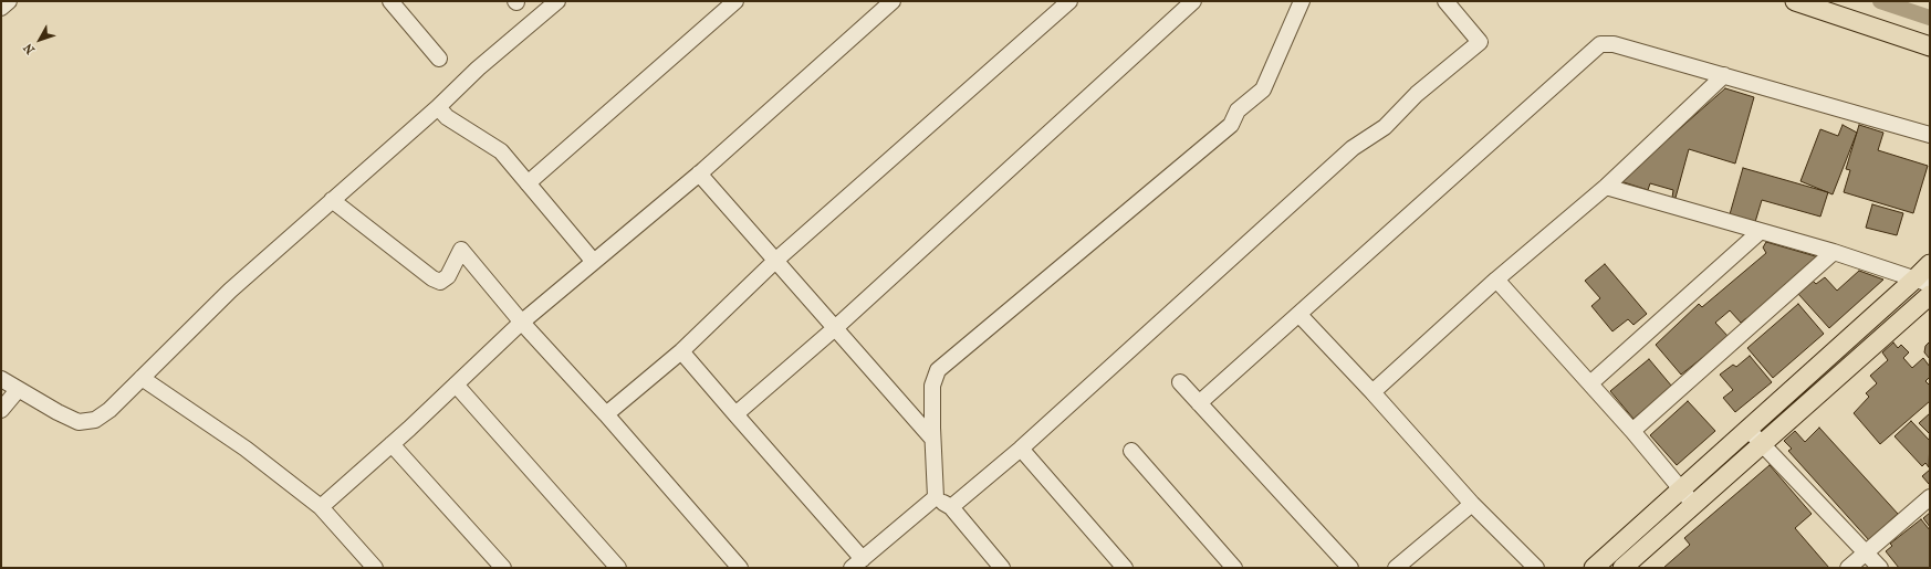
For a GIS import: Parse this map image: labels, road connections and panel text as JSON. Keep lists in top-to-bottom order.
{
  "north": "bottom left"
}
